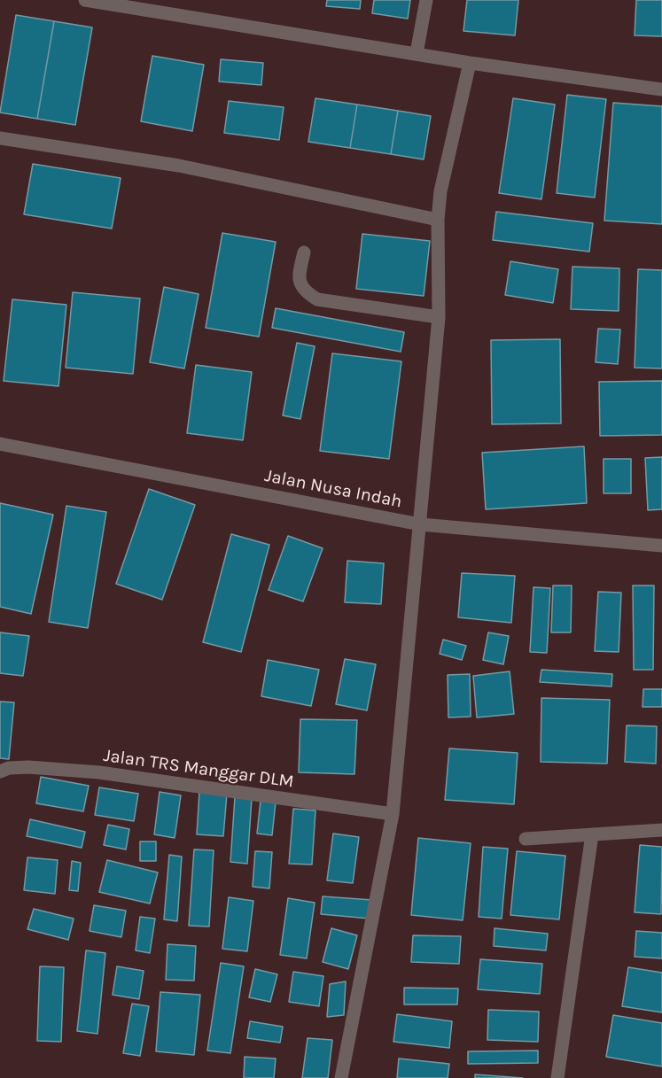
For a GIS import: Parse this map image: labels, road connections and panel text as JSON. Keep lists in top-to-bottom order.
{
  "streets": {
    "street": ["Jalan Nusa Indah", "Jalan TRS Manggar DLM"]
  }
}
